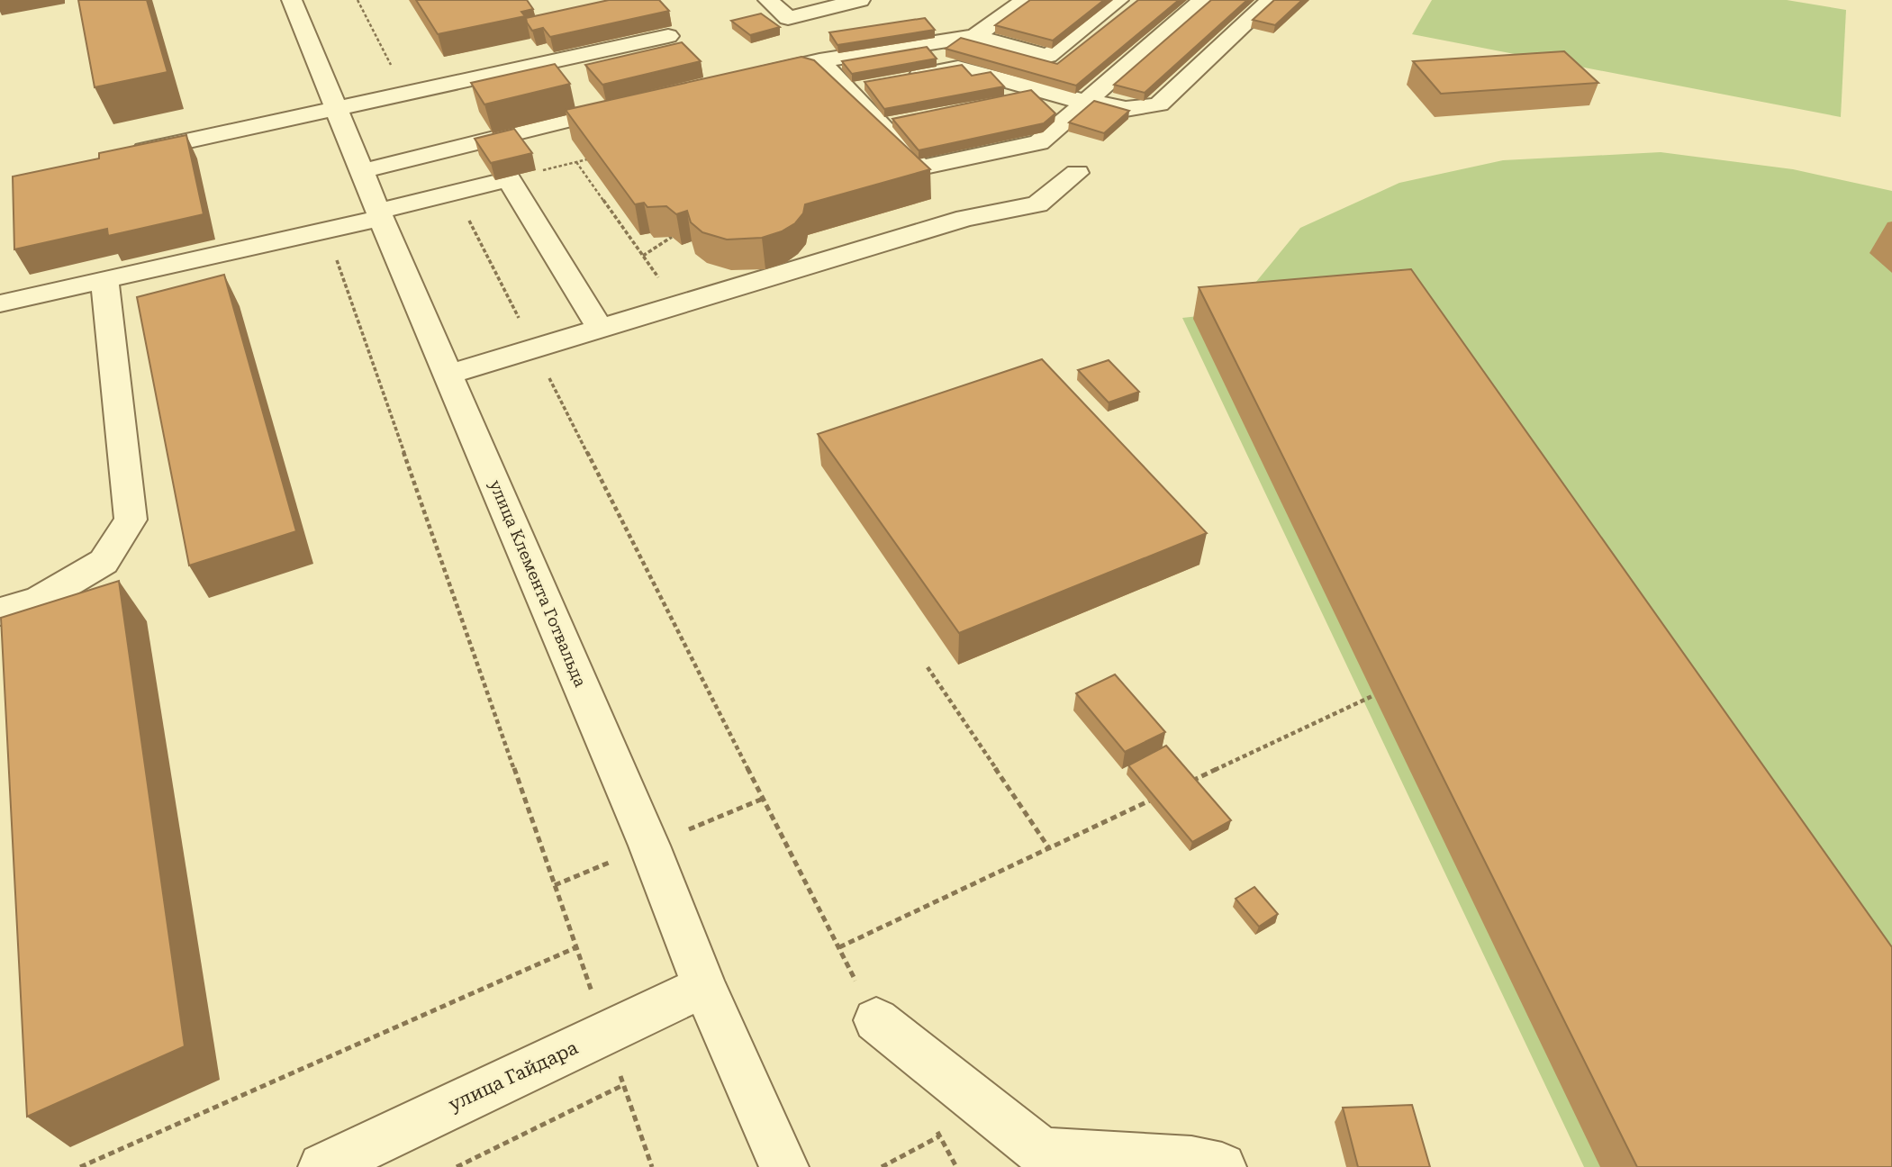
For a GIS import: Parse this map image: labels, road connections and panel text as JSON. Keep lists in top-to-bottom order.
{
  "streets": {
    "street": ["улица Клемента Готвальда", "улица Гайдара"]
  },
  "crossings": [
    ["улица Клемента Готвальда", "улица Гайдара"]
  ]
}
